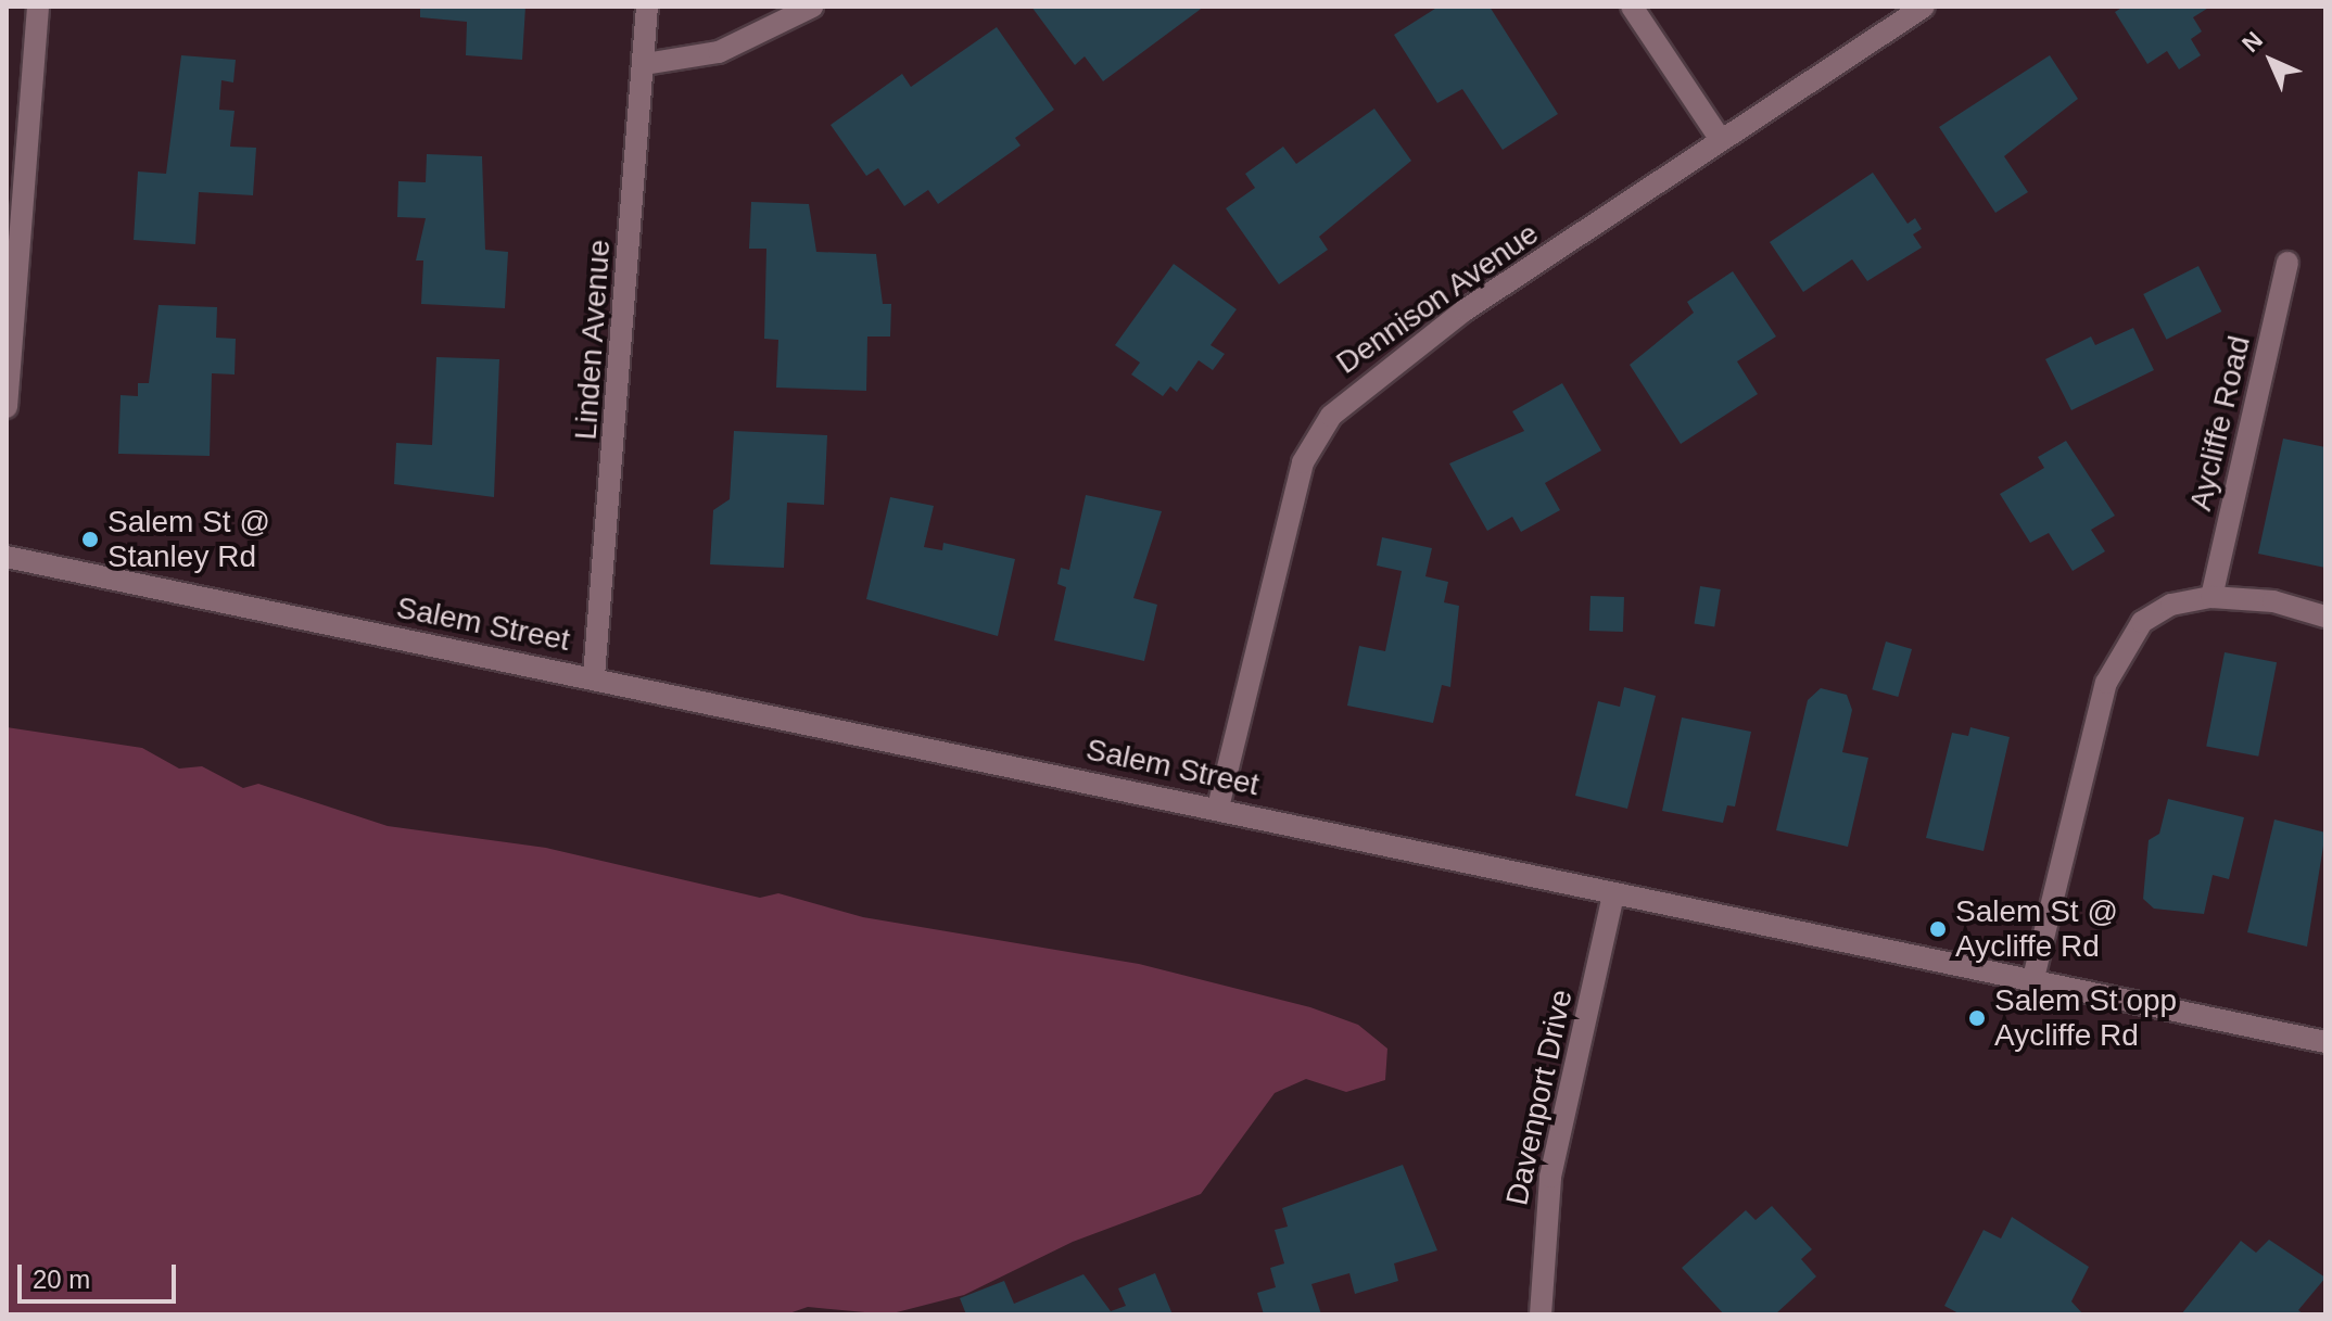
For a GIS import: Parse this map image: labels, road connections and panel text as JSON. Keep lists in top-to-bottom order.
{
  "streets": {
    "street": [
      "Dennison Avenue",
      "Linden Avenue",
      "Aycliffe Road",
      "Salem Street",
      "Davenport Drive"
    ]
  },
  "crossings": [
    ["Dennison Avenue", "Salem Street"],
    ["Linden Avenue", "Salem Street"],
    ["Salem Street", "Davenport Drive"]
  ],
  "places": ["Salem St @ Stanley Rd", "Salem St @ Aycliffe Rd", "Salem St opp Aycliffe Rd"],
  "scale_bar": "20 m",
  "north": "top left"
}
